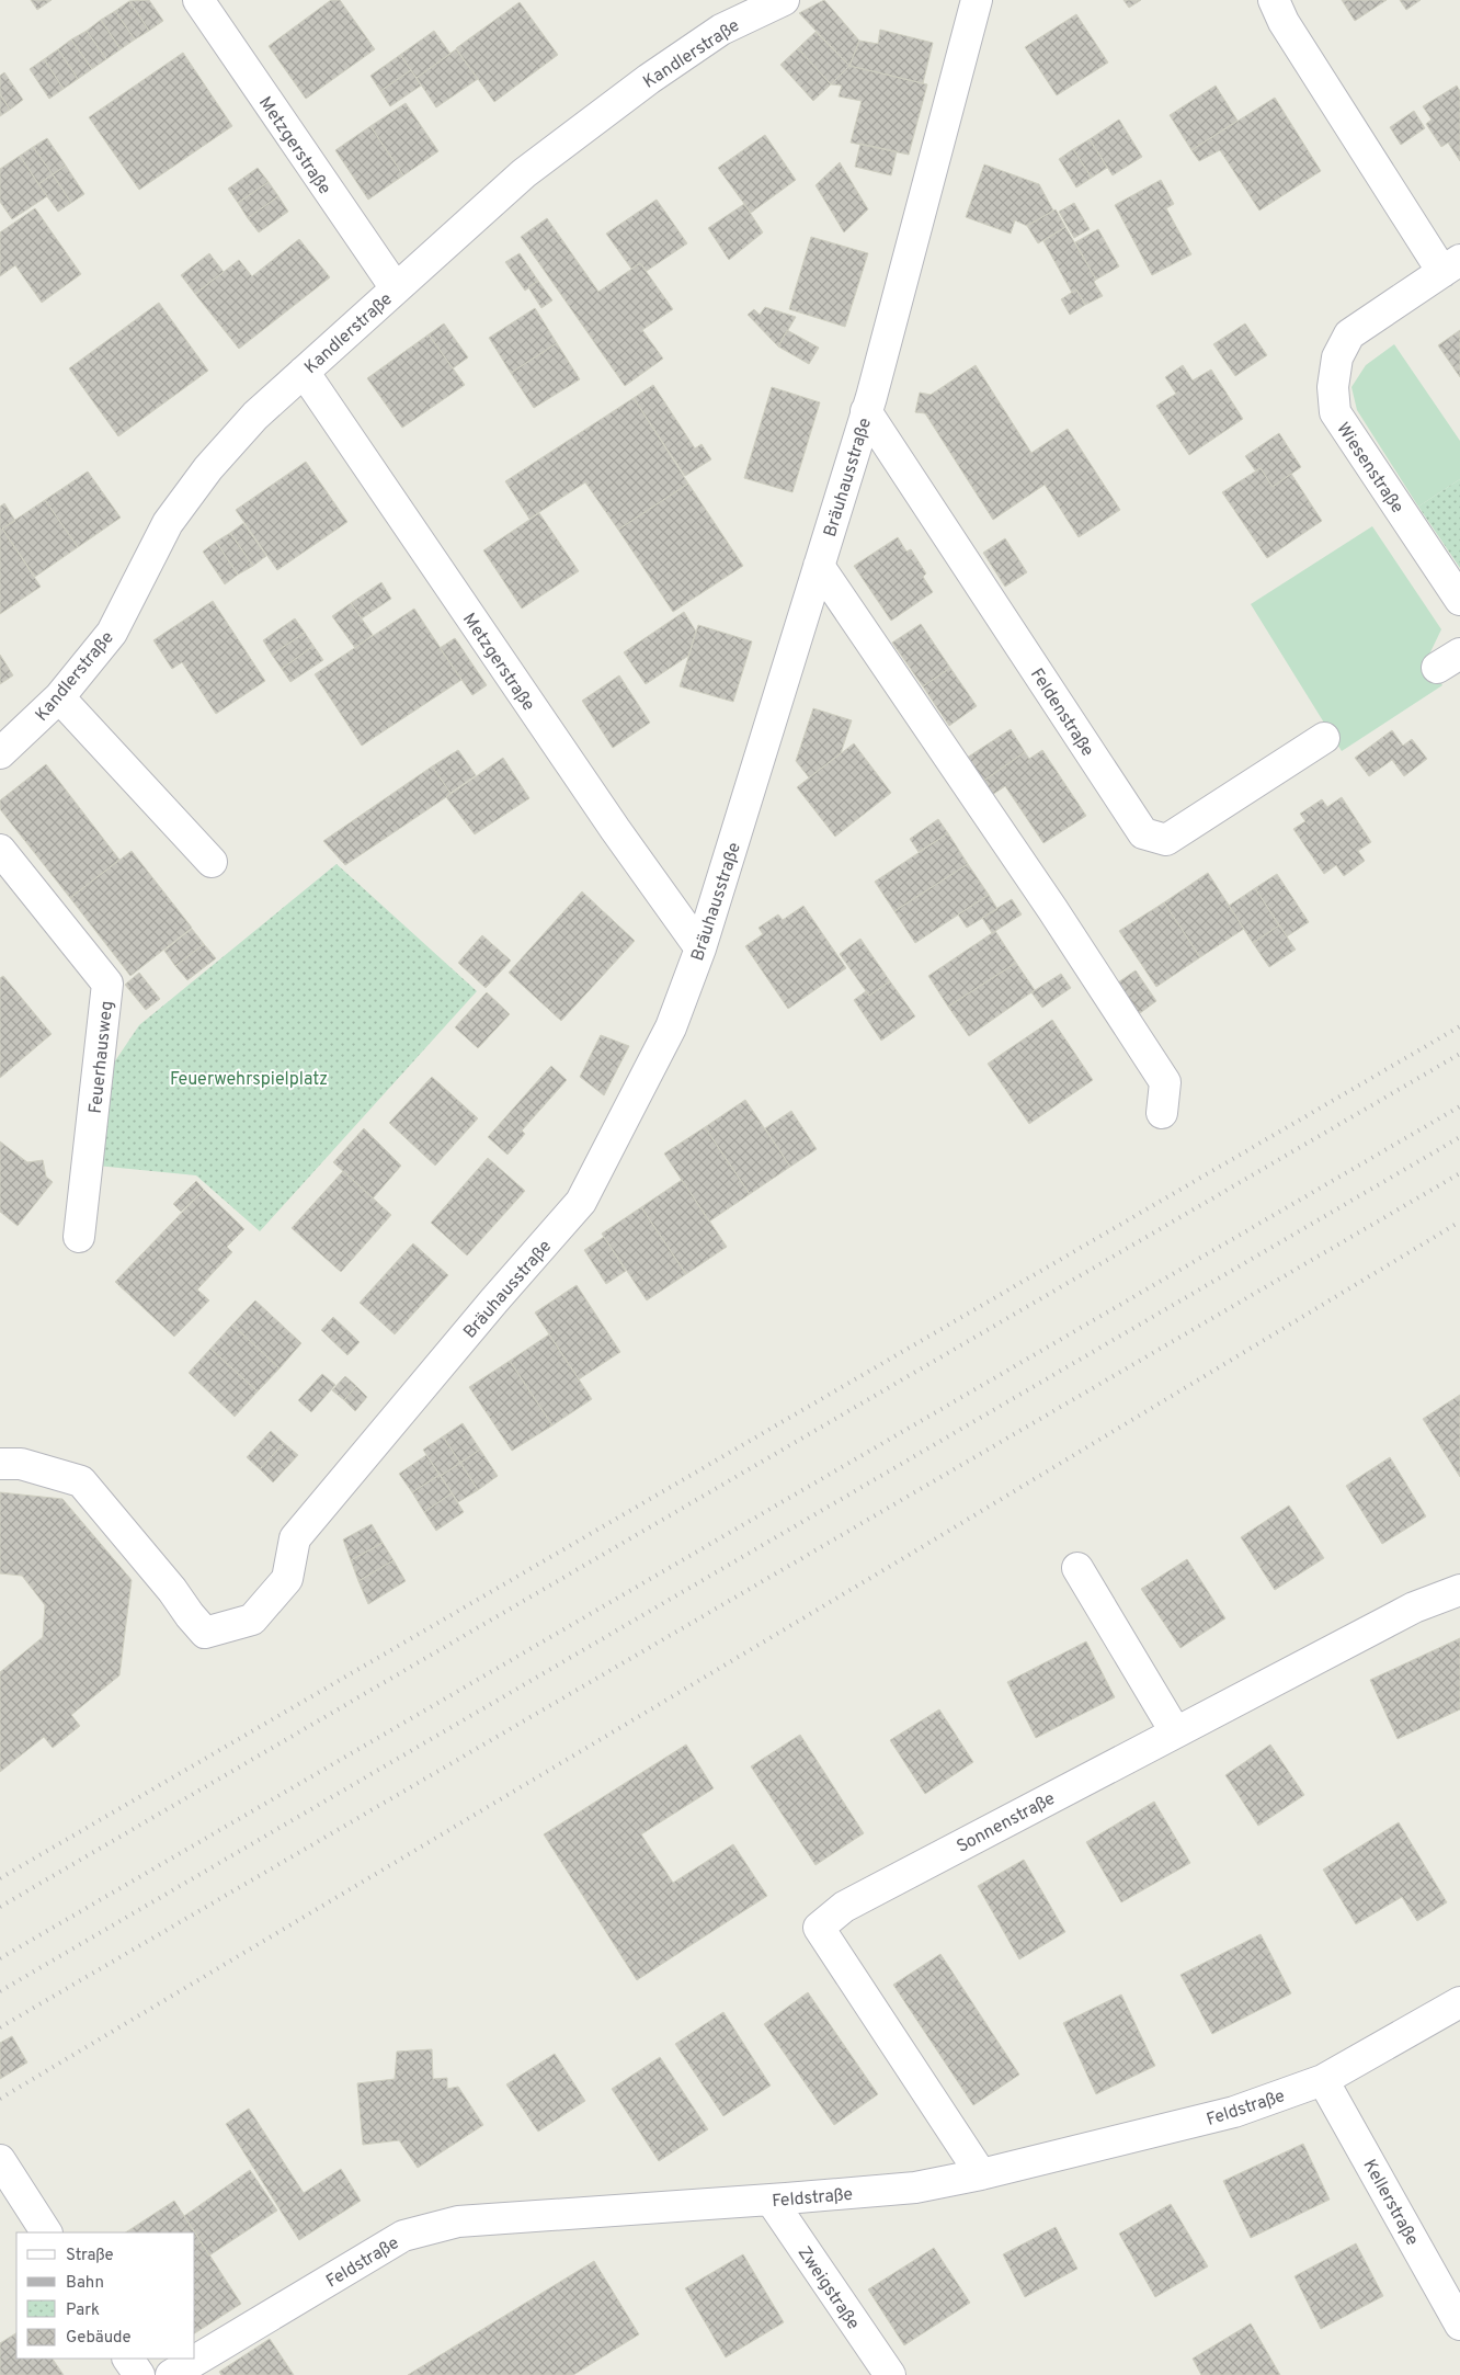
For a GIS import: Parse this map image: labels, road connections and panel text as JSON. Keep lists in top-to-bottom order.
{
  "streets": {
    "street": [
      "Kandlerstraße",
      "Metzgerstraße",
      "Wiesenstraße",
      "Bräuhausstraße",
      "Feldenstraße",
      "Feuerhausweg",
      "Sonnenstraße",
      "Feldstraße",
      "Kellerstraße",
      "Zweigstraße"
    ]
  },
  "crossings": [
    ["Kandlerstraße", "Metzgerstraße"],
    ["Metzgerstraße", "Bräuhausstraße"],
    ["Bräuhausstraße", "Feldenstraße"],
    ["Sonnenstraße", "Feldstraße"],
    ["Feldstraße", "Kellerstraße"],
    ["Feldstraße", "Zweigstraße"]
  ],
  "parks": ["Feuerwehrspielplatz"],
  "legend": [
    "Straße",
    "Bahn",
    "Park",
    "Gebäude"
  ]
}
